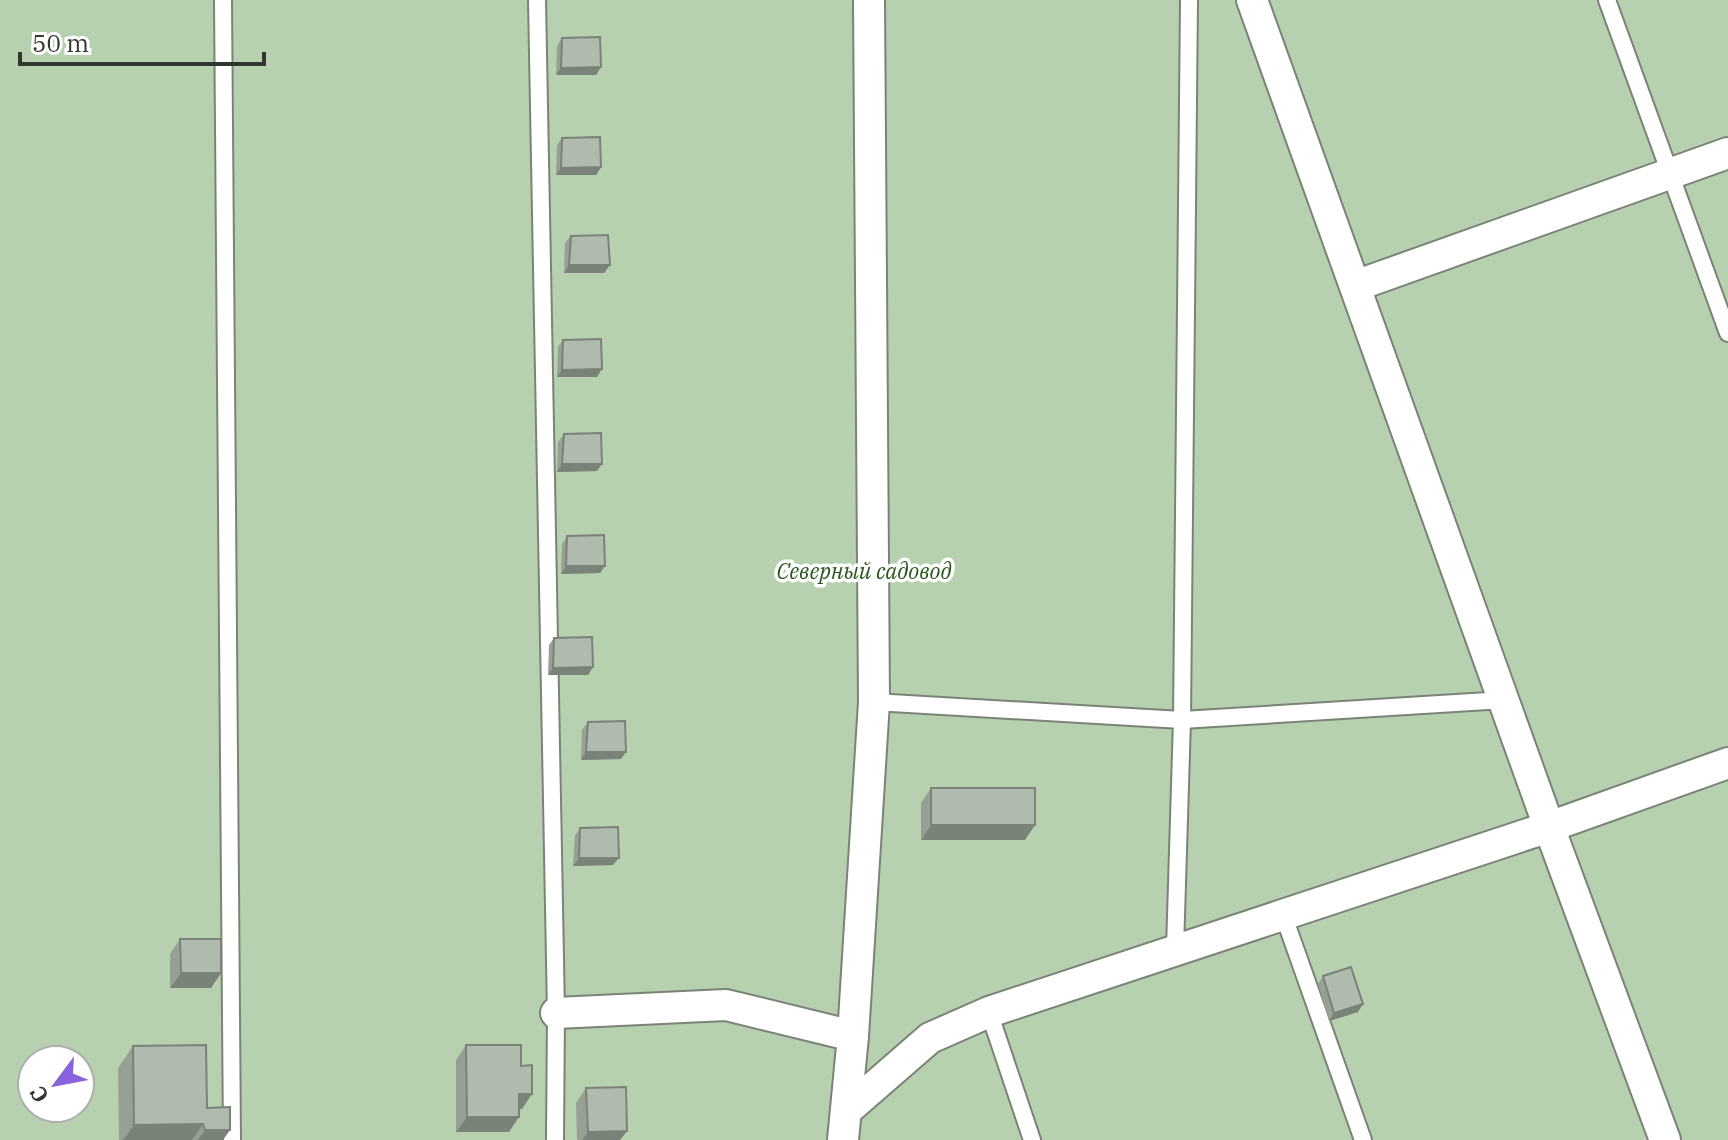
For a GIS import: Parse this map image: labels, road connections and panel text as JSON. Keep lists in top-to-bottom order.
{
  "parks": ["Северный садовод"],
  "scale_bar": "50 m",
  "north": "bottom left"
}
